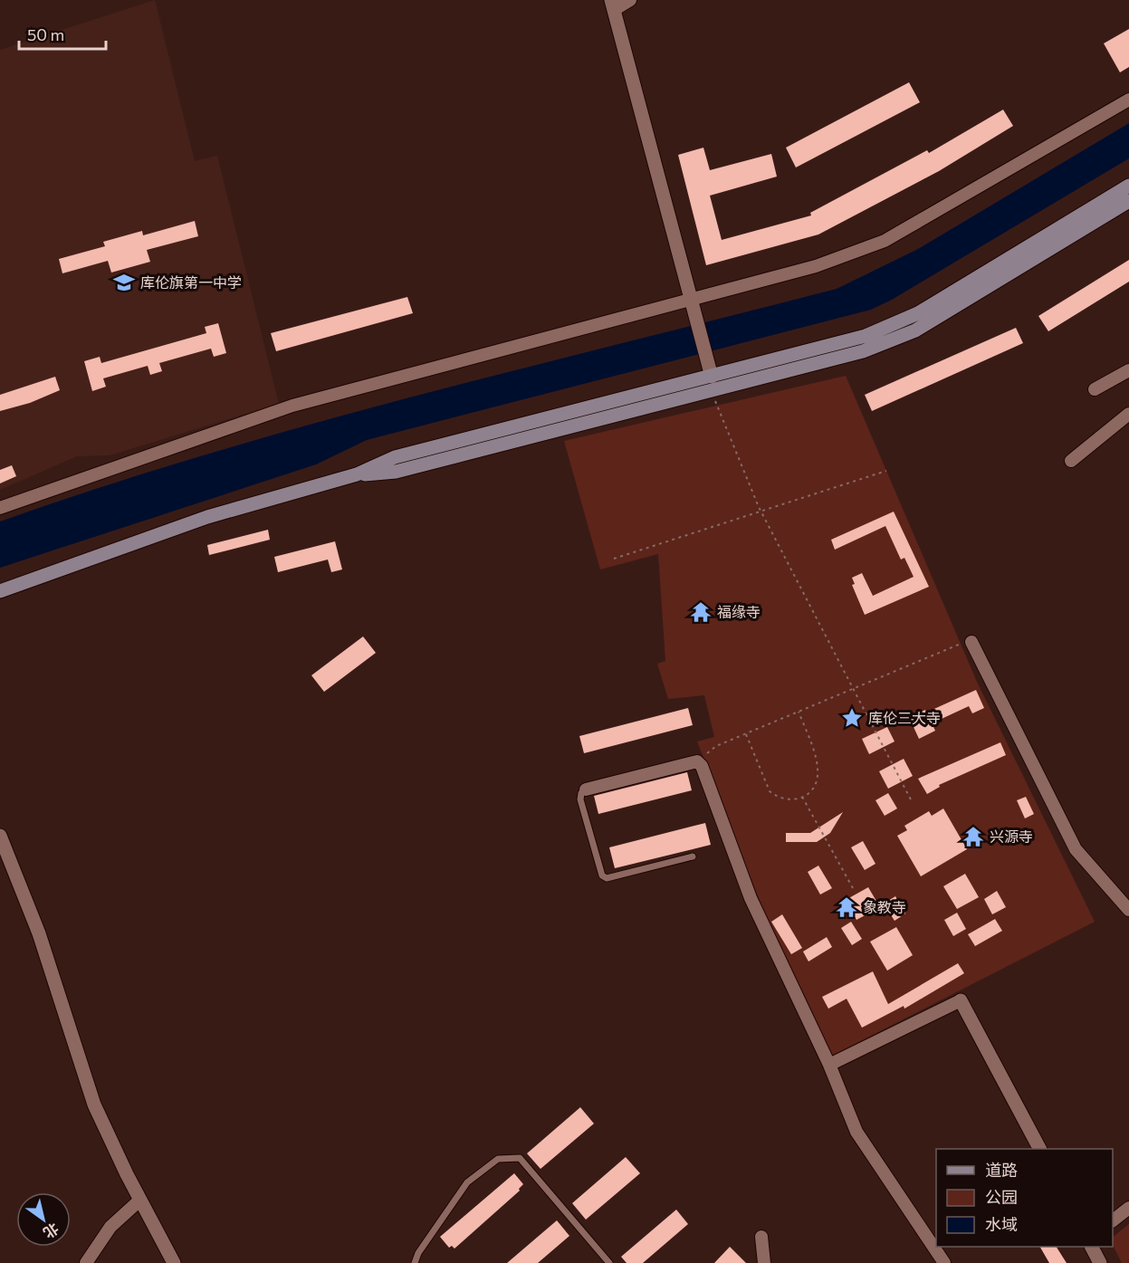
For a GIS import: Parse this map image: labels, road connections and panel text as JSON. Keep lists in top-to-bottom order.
{
  "places": {
    "school or university": ["库伦旗第一中学"],
    "temple": ["福缘寺", "兴源寺", "象教寺"],
    "place": ["库伦三大寺"]
  },
  "legend": ["道路", "公园", "水域"],
  "scale_bar": "50 m",
  "north": "bottom right"
}
